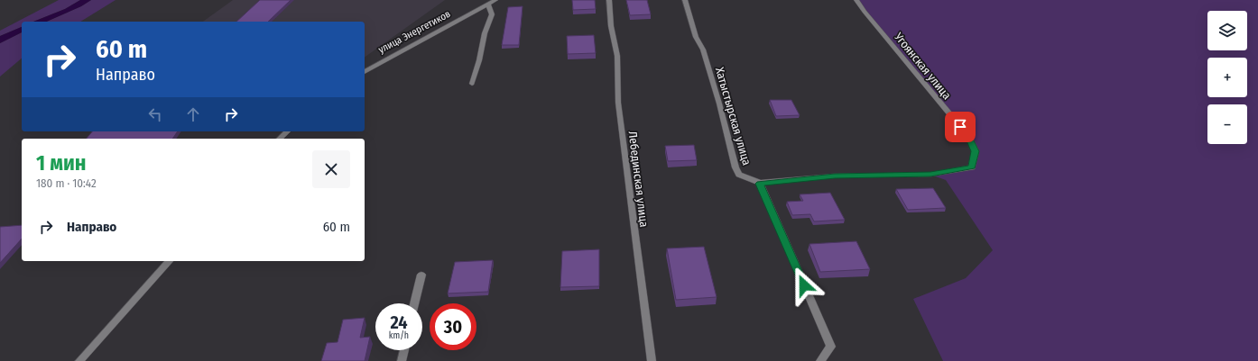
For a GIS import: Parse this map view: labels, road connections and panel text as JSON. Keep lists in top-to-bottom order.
{
  "streets": {
    "street": [
      "улица Энергетиков",
      "Угоянская улица",
      "Хатыстырская улица",
      "Лебединская улица"
    ]
  },
  "crossings": [
    ["Угоянская улица", "Хатыстырская улица"]
  ],
  "page": {
    "map_buttons": ["+", "−"],
    "turn": ["60 m", "Направо"],
    "heading": ["1 мин", "180 m · 10:42"],
    "list": [
      {
        "name": "Направо",
        "value": "60 m"
      }
    ],
    "speed": "24 km/h",
    "limit": "30"
  }
}
